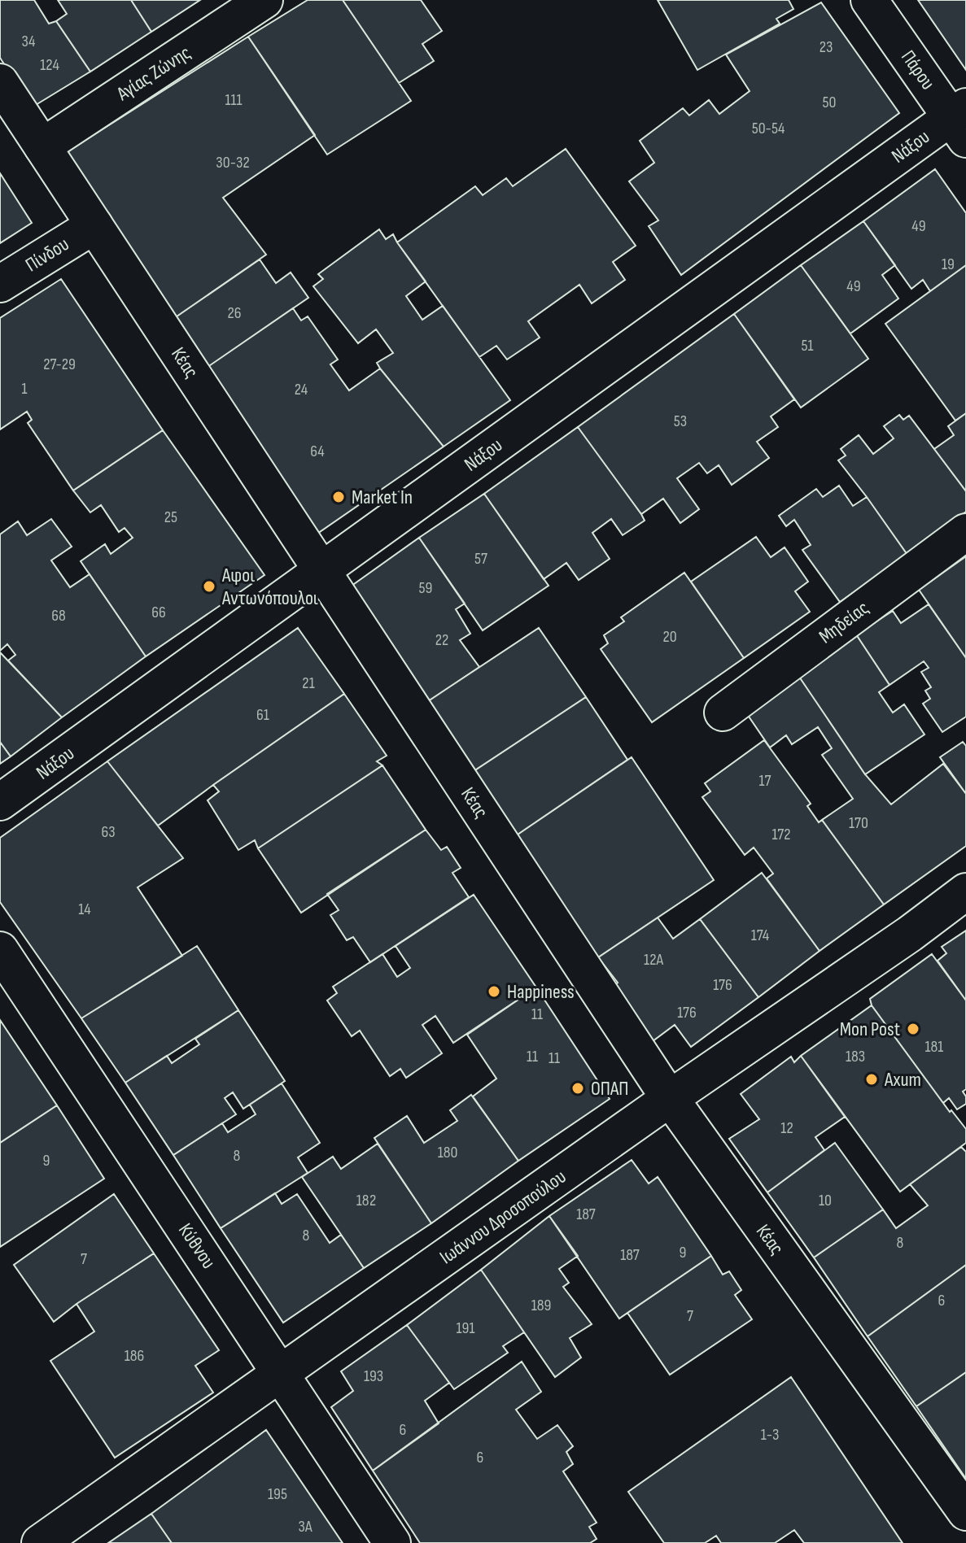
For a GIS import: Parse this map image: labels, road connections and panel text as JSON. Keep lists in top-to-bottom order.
{
  "streets": {
    "street": [
      "Πάρου",
      "Αγίας Ζώνης",
      "Νάξου",
      "Πίνδου",
      "Κέας",
      "Μηδείας",
      "Ιωάννου Δροσοπούλου",
      "Κύθνου"
    ]
  },
  "crossings": [
    ["Πάρου", "Νάξου"],
    ["Αγίας Ζώνης", "Κέας"],
    ["Νάξου", "Κέας"],
    ["Πίνδου", "Κέας"],
    ["Κέας", "Ιωάννου Δροσοπούλου"],
    ["Ιωάννου Δροσοπούλου", "Κύθνου"]
  ],
  "places": [
    "Market In",
    "Αφοι Αντωνόπουλοι",
    "Happiness",
    "Mon Post",
    "Axum",
    "ΟΠΑΠ"
  ],
  "house_numbers": [
    "34",
    "23",
    "124",
    "111",
    "50",
    "50-54",
    "30-32",
    "49",
    "19",
    "49",
    "26",
    "51",
    "27-29",
    "1",
    "24",
    "53",
    "64",
    "25",
    "57",
    "59",
    "66",
    "68",
    "20",
    "22",
    "21",
    "61",
    "17",
    "170",
    "63",
    "172",
    "14",
    "174",
    "12Α",
    "176",
    "176",
    "11",
    "181",
    "11",
    "183",
    "11",
    "12",
    "180",
    "8",
    "9",
    "182",
    "10",
    "187",
    "8",
    "8",
    "9",
    "187",
    "7",
    "6",
    "189",
    "7",
    "191",
    "186",
    "193",
    "6",
    "1-3",
    "6",
    "195",
    "3Α"
  ]
}
